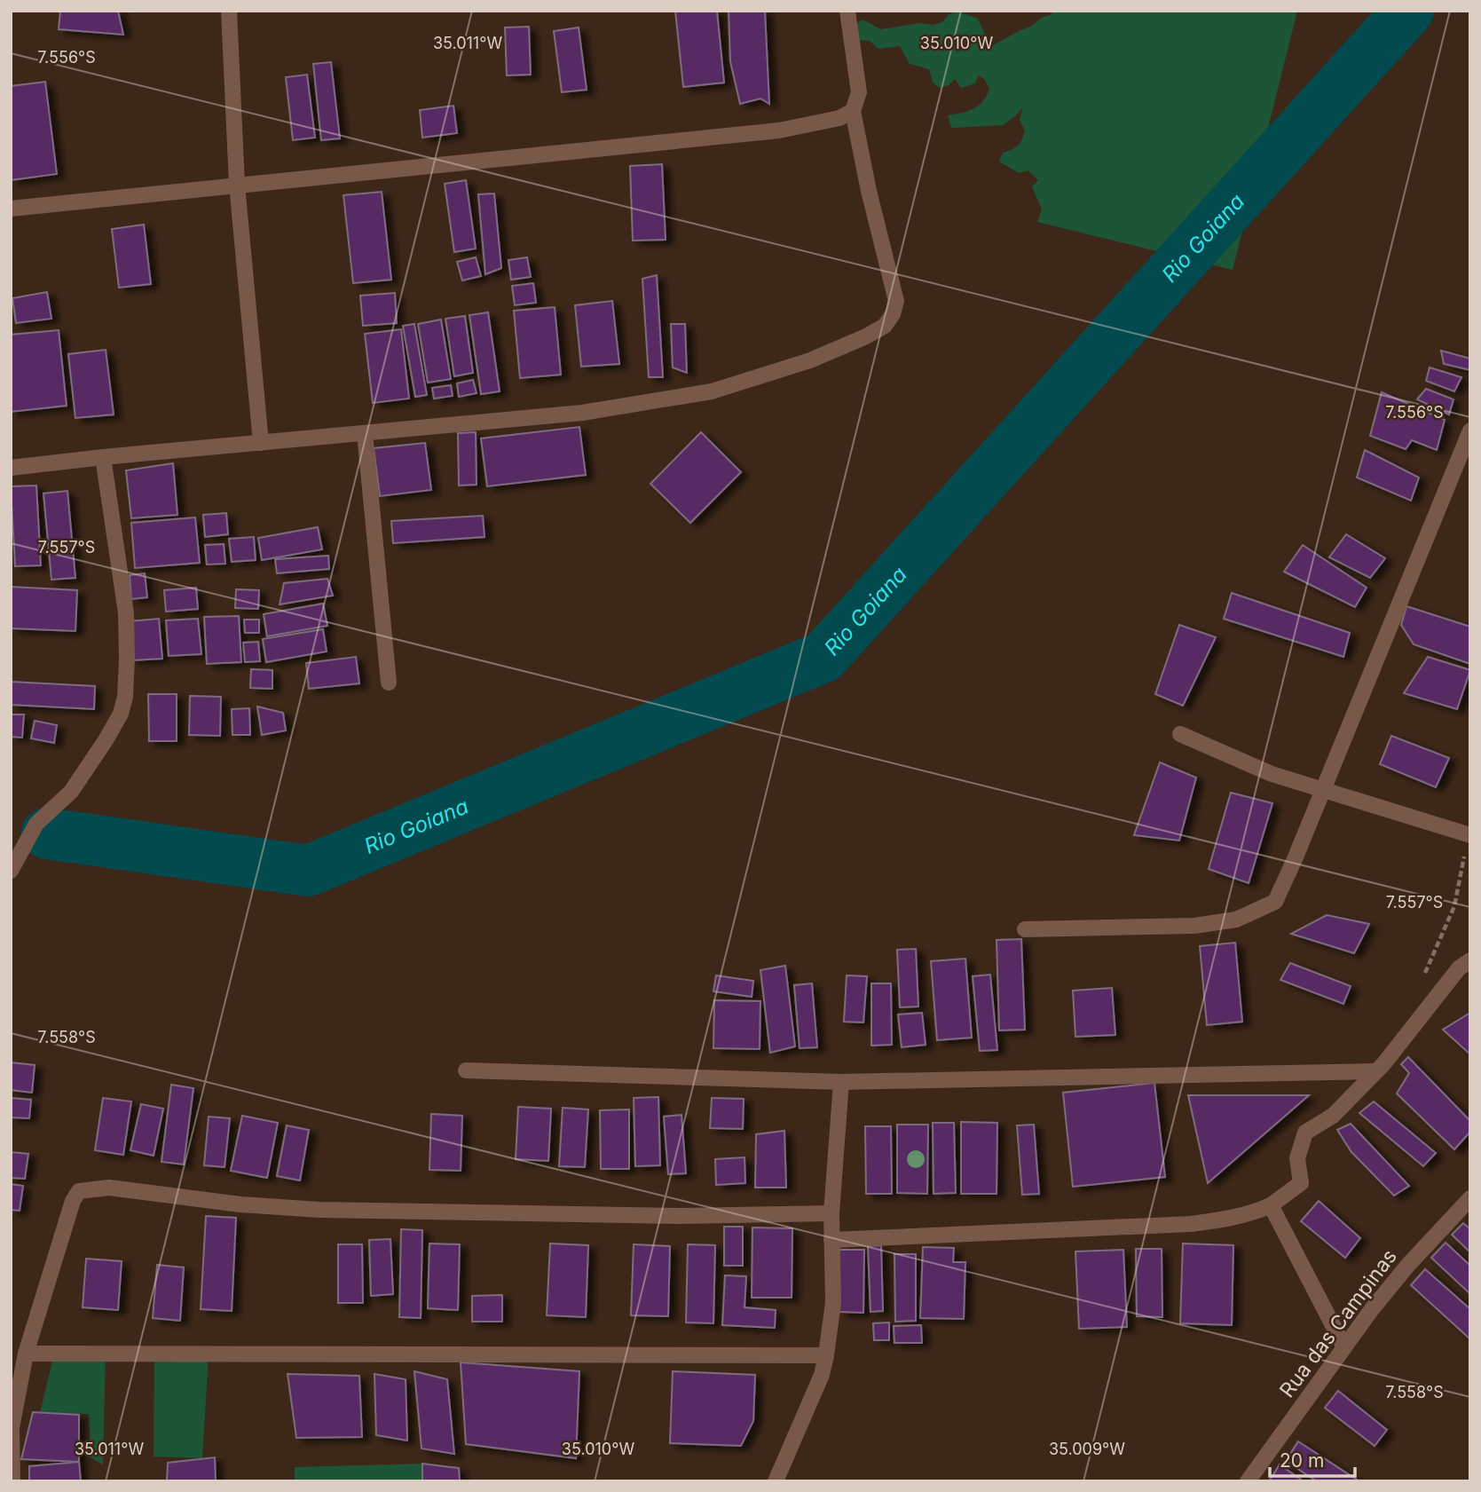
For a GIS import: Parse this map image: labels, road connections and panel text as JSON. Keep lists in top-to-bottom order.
{
  "streets": {
    "street": ["Rua das Campinas"]
  },
  "water": ["Rio Goiana"],
  "scale_bar": "20 m",
  "coordinates": [
    "35.011°W",
    "35.010°W",
    "7.556°S",
    "7.557°S",
    "7.558°S",
    "35.009°W"
  ]
}
